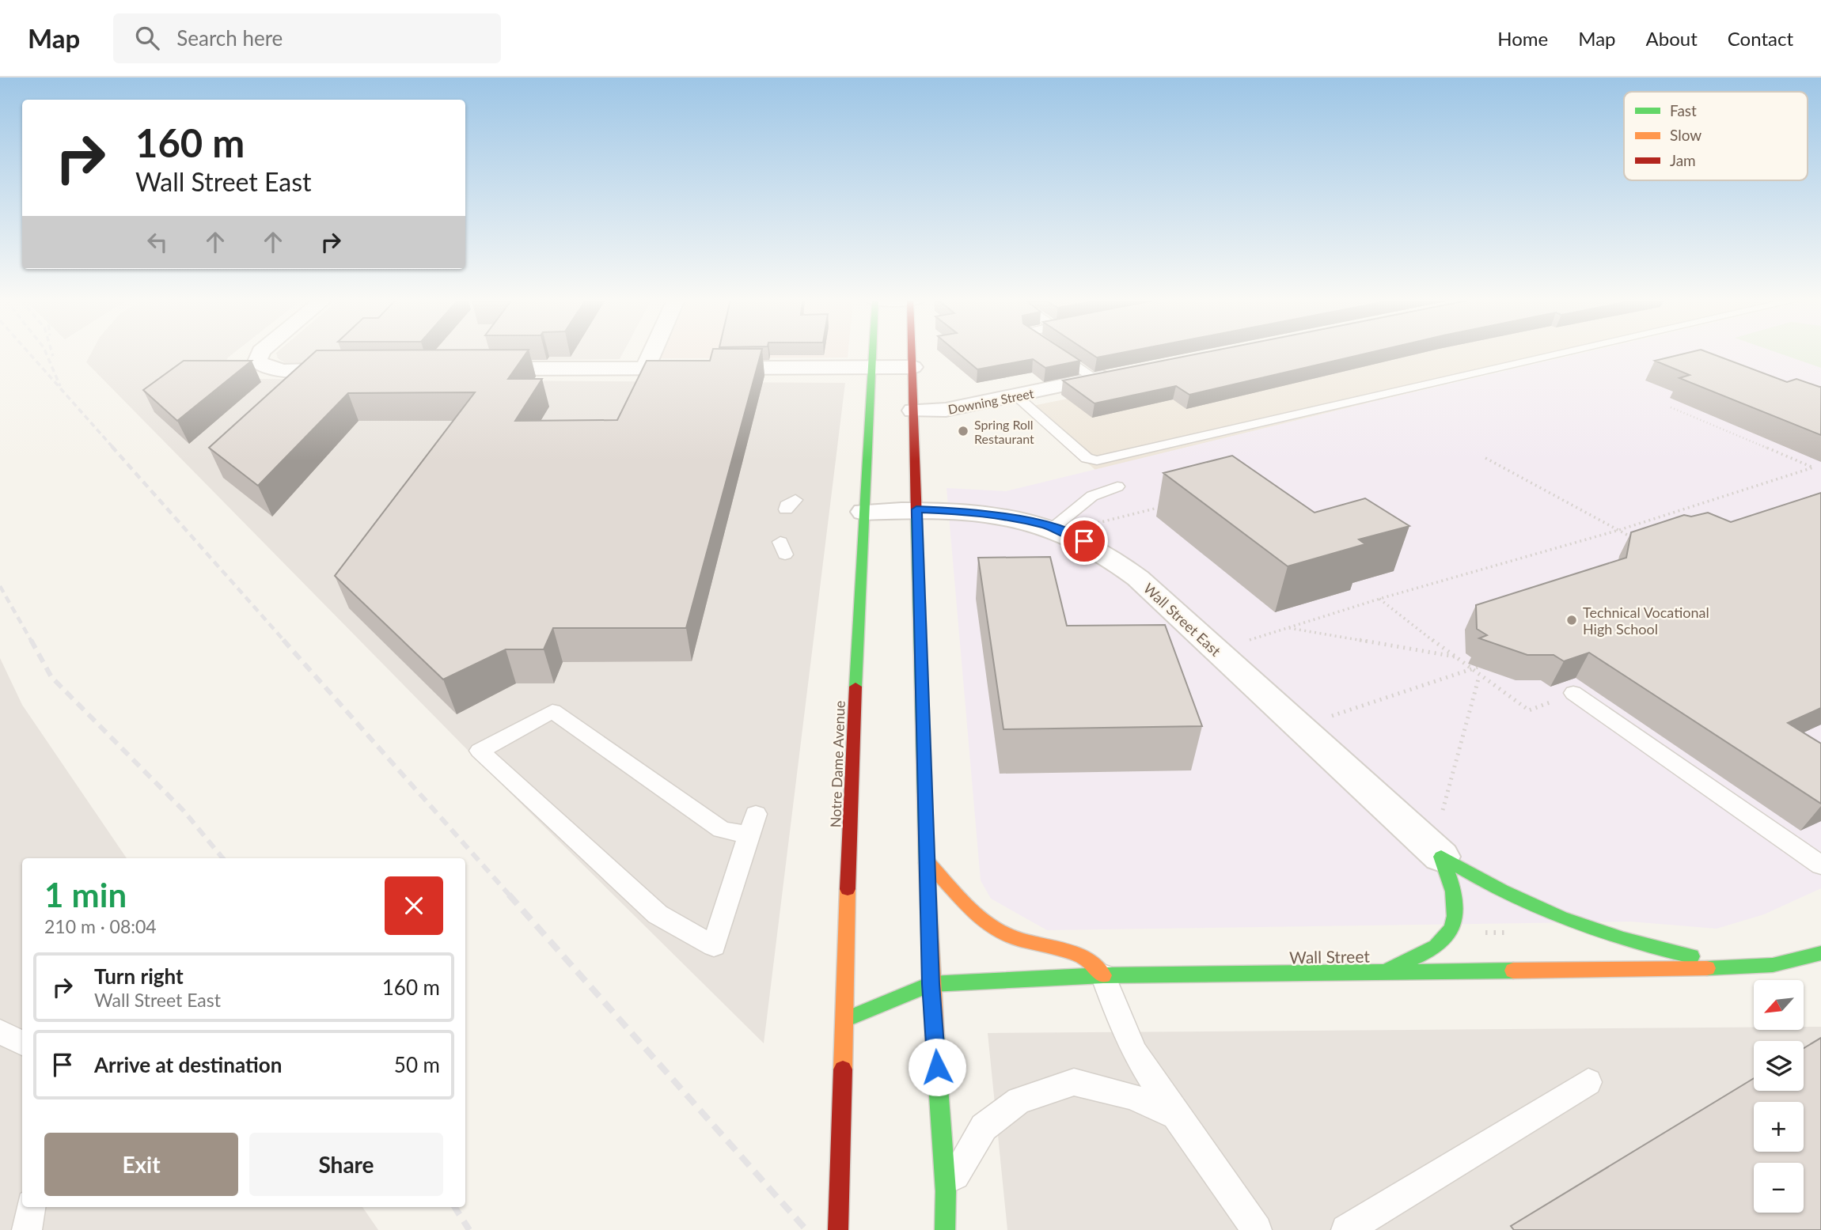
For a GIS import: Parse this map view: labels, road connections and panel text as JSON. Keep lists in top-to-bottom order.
{
  "streets": {
    "main road": ["Notre Dame Avenue", "Wall Street"],
    "street": ["Downing Street", "Wall Street East"]
  },
  "crossings": [
    ["Wall Street East", "Notre Dame Avenue"],
    ["Notre Dame Avenue", "Wall Street"]
  ],
  "places": ["Spring Roll Restaurant", "Technical Vocational High School"],
  "legend": ["Fast", "Slow", "Jam"],
  "north": "bottom left",
  "page": {
    "header": "Map",
    "search": "Search here",
    "nav": [
      "Home",
      "Map",
      "About",
      "Contact"
    ],
    "turn": ["160 m", "Wall Street East"],
    "heading": ["1 min", "210 m · 08:04"],
    "list": [
      {
        "name": "Turn right",
        "note": "Wall Street East",
        "value": "160 m"
      },
      {
        "name": "Arrive at destination",
        "value": "50 m"
      }
    ],
    "map_buttons": ["+", "−"],
    "buttons": ["Exit", "Share"]
  }
}
